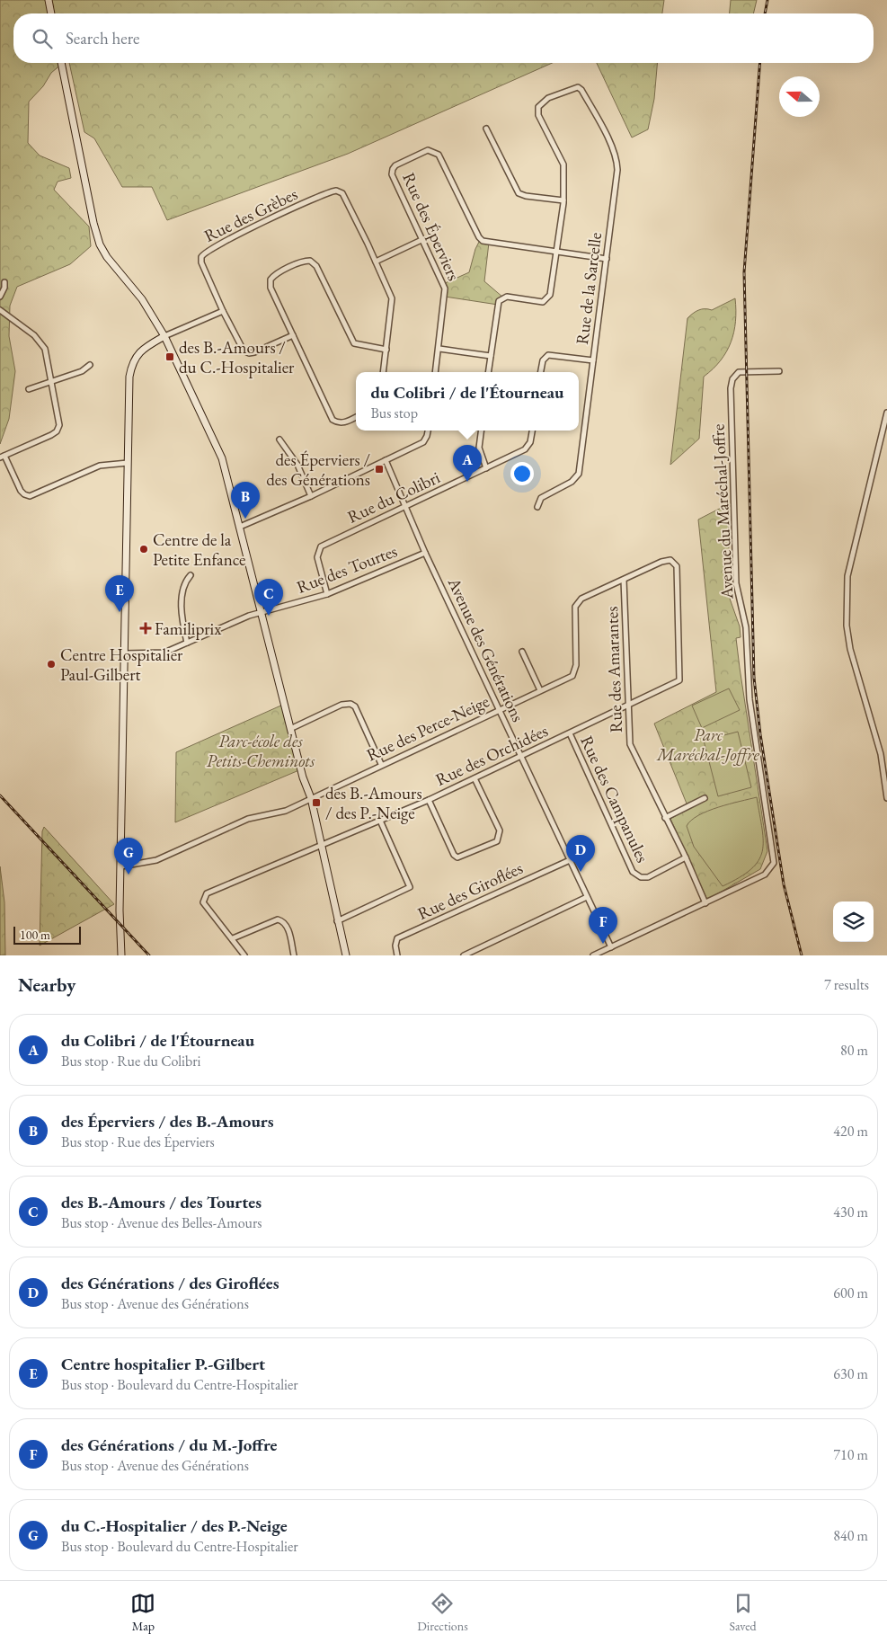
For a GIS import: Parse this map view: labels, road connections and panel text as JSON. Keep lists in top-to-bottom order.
{
  "streets": {
    "street": [
      "Rue des Grèbes",
      "Rue des Éperviers",
      "Rue de la Sarcelle",
      "Rue du Colibri",
      "Avenue du Maréchal-Joffre",
      "Rue des Tourtes",
      "Avenue des Générations",
      "Rue des Amarantes",
      "Rue des Perce-Neige",
      "Rue des Orchidées",
      "Rue des Campanules",
      "Rue des Giroflées"
    ]
  },
  "crossings": [
    ["Rue du Colibri", "Rue des Tourtes"],
    ["Rue du Colibri", "Avenue des Générations"],
    ["Avenue du Maréchal-Joffre", "Avenue des Générations"],
    ["Avenue du Maréchal-Joffre", "Rue des Amarantes"],
    ["Rue des Tourtes", "Avenue des Générations"],
    ["Avenue des Générations", "Rue des Perce-Neige"],
    ["Avenue des Générations", "Rue des Orchidées"],
    ["Avenue des Générations", "Rue des Giroflées"],
    ["Rue des Amarantes", "Rue des Perce-Neige"],
    ["Rue des Amarantes", "Rue des Orchidées"],
    ["Rue des Amarantes", "Rue des Campanules"],
    ["Rue des Perce-Neige", "Rue des Orchidées"],
    ["Rue des Orchidées", "Rue des Campanules"]
  ],
  "parks": ["Parc Maréchal-Joffre", "Parc-école des Petits-Cheminots"],
  "places": {
    "transit": ["des B.-Amours / du C.-Hospitalier", "des Éperviers / des Générations", "des B.-Amours / des P.-Neige"],
    "other": ["Centre de la Petite Enfance", "Centre Hospitalier Paul-Gilbert"],
    "health": ["Familiprix"]
  },
  "scale_bar": "100 m",
  "north": "left",
  "page": {
    "search": "Search here",
    "popup": ["du Colibri / de l'Étourneau", "Bus stop"],
    "pins": [
      "A",
      "B",
      "E",
      "C",
      "D",
      "G",
      "F"
    ],
    "scale": "100 m",
    "heading": ["Nearby", "7 results"],
    "list": [
      {
        "mark": "A",
        "name": "du Colibri / de l'Étourneau",
        "note": "Bus stop · Rue du Colibri",
        "value": "80 m"
      },
      {
        "mark": "B",
        "name": "des Éperviers / des B.-Amours",
        "note": "Bus stop · Rue des Éperviers",
        "value": "420 m"
      },
      {
        "mark": "C",
        "name": "des B.-Amours / des Tourtes",
        "note": "Bus stop · Avenue des Belles-Amours",
        "value": "430 m"
      },
      {
        "mark": "D",
        "name": "des Générations / des Giroflées",
        "note": "Bus stop · Avenue des Générations",
        "value": "600 m"
      },
      {
        "mark": "E",
        "name": "Centre hospitalier P.-Gilbert",
        "note": "Bus stop · Boulevard du Centre-Hospitalier",
        "value": "630 m"
      },
      {
        "mark": "F",
        "name": "des Générations / du M.-Joffre",
        "note": "Bus stop · Avenue des Générations",
        "value": "710 m"
      },
      {
        "mark": "G",
        "name": "du C.-Hospitalier / des P.-Neige",
        "note": "Bus stop · Boulevard du Centre-Hospitalier",
        "value": "840 m"
      }
    ],
    "nav": ["Map", "Directions", "Saved"]
  }
}
